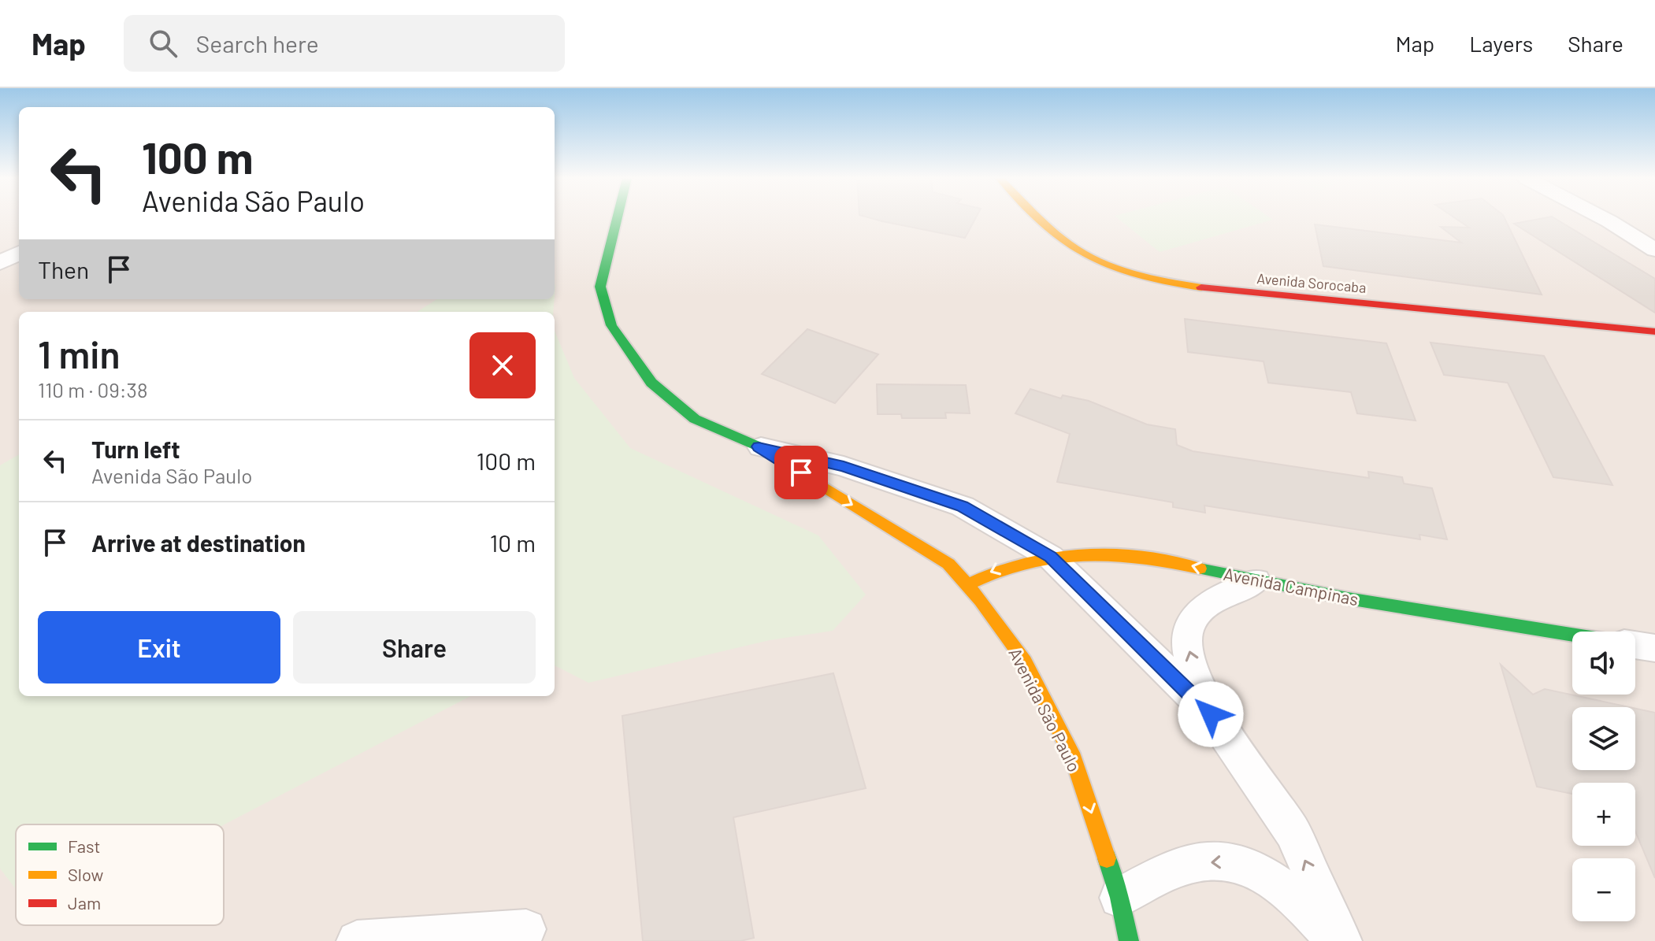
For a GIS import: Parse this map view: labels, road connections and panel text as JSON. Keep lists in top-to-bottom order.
{
  "streets": {
    "street": ["Avenida Sorocaba", "Avenida Campinas", "Avenida São Paulo"]
  },
  "crossings": [
    ["Avenida Campinas", "Avenida São Paulo"]
  ],
  "one_way": ["Avenida Campinas"],
  "legend": ["Fast", "Slow", "Jam"],
  "page": {
    "header": "Map",
    "search": "Search here",
    "nav": ["Map", "Layers", "Share"],
    "turn": ["100 m", "Avenida São Paulo"],
    "then": "Then",
    "heading": ["1 min", "110 m · 09:38"],
    "list": [
      {
        "name": "Turn left",
        "note": "Avenida São Paulo",
        "value": "100 m"
      },
      {
        "name": "Arrive at destination",
        "value": "10 m"
      }
    ],
    "buttons": ["Exit", "Share"],
    "map_buttons": ["+", "−"]
  }
}
